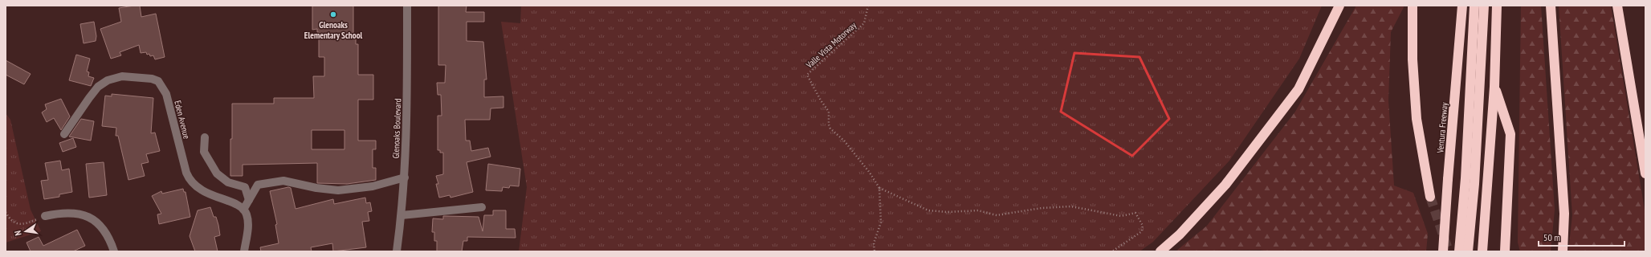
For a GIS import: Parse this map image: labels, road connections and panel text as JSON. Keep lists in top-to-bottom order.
{
  "streets": {
    "highway": ["Ventura Freeway"],
    "street": ["Eden Avenue", "Glenoaks Boulevard"],
    "path": ["Valle Vista Motorway"]
  },
  "places": ["Glenoaks Elementary School"],
  "scale_bar": "50 m",
  "north": "left"
}
